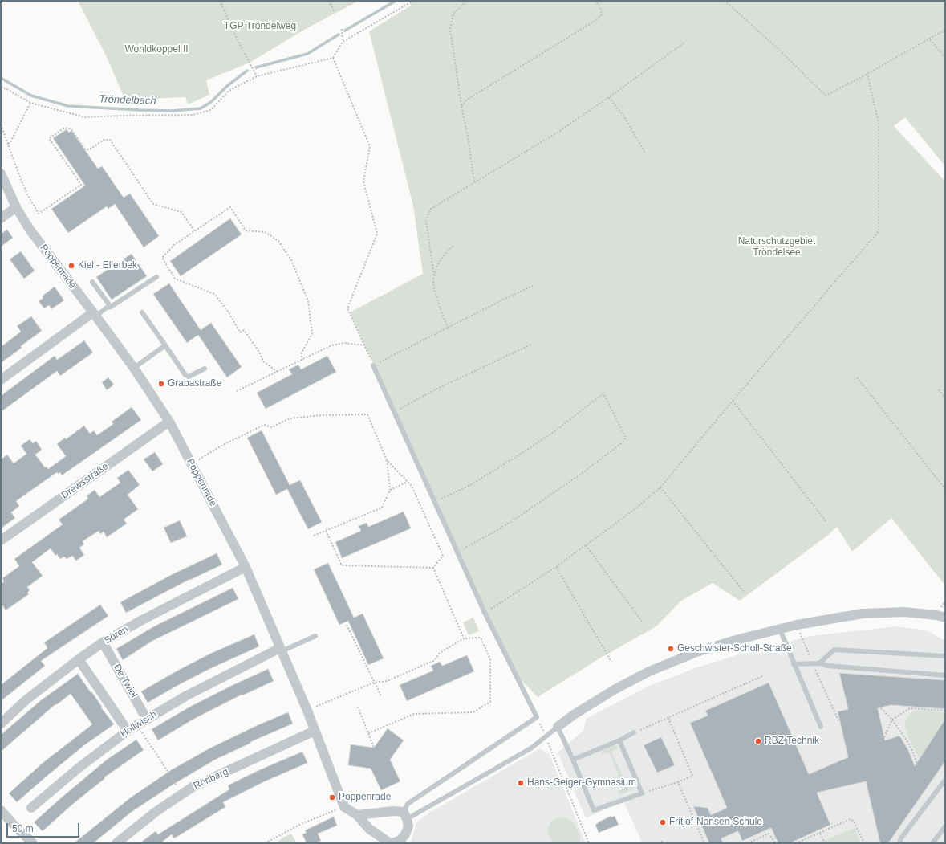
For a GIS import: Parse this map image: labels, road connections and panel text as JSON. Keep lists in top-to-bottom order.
{
  "streets": {
    "street": [
      "Poppenrade",
      "Drewsstraße",
      "Sören",
      "De Twiel",
      "Hollwisch",
      "Röhbarg"
    ]
  },
  "crossings": [
    ["Poppenrade", "Drewsstraße"],
    ["Poppenrade", "Sören"],
    ["Poppenrade", "Hollwisch"],
    ["Poppenrade", "Röhbarg"],
    ["Sören", "De Twiel"],
    ["De Twiel", "Hollwisch"]
  ],
  "water": ["Tröndelbach"],
  "parks": ["TGP Tröndelweg", "Wohldkoppel II", "Naturschutzgebiet Tröndelsee"],
  "places": [
    "Kiel - Ellerbek",
    "Grabastraße",
    "Geschwister-Scholl-Straße",
    "RBZ Technik",
    "Hans-Geiger-Gymnasium",
    "Poppenrade",
    "Fritjof-Nansen-Schule"
  ],
  "scale_bar": "50 m"
}
